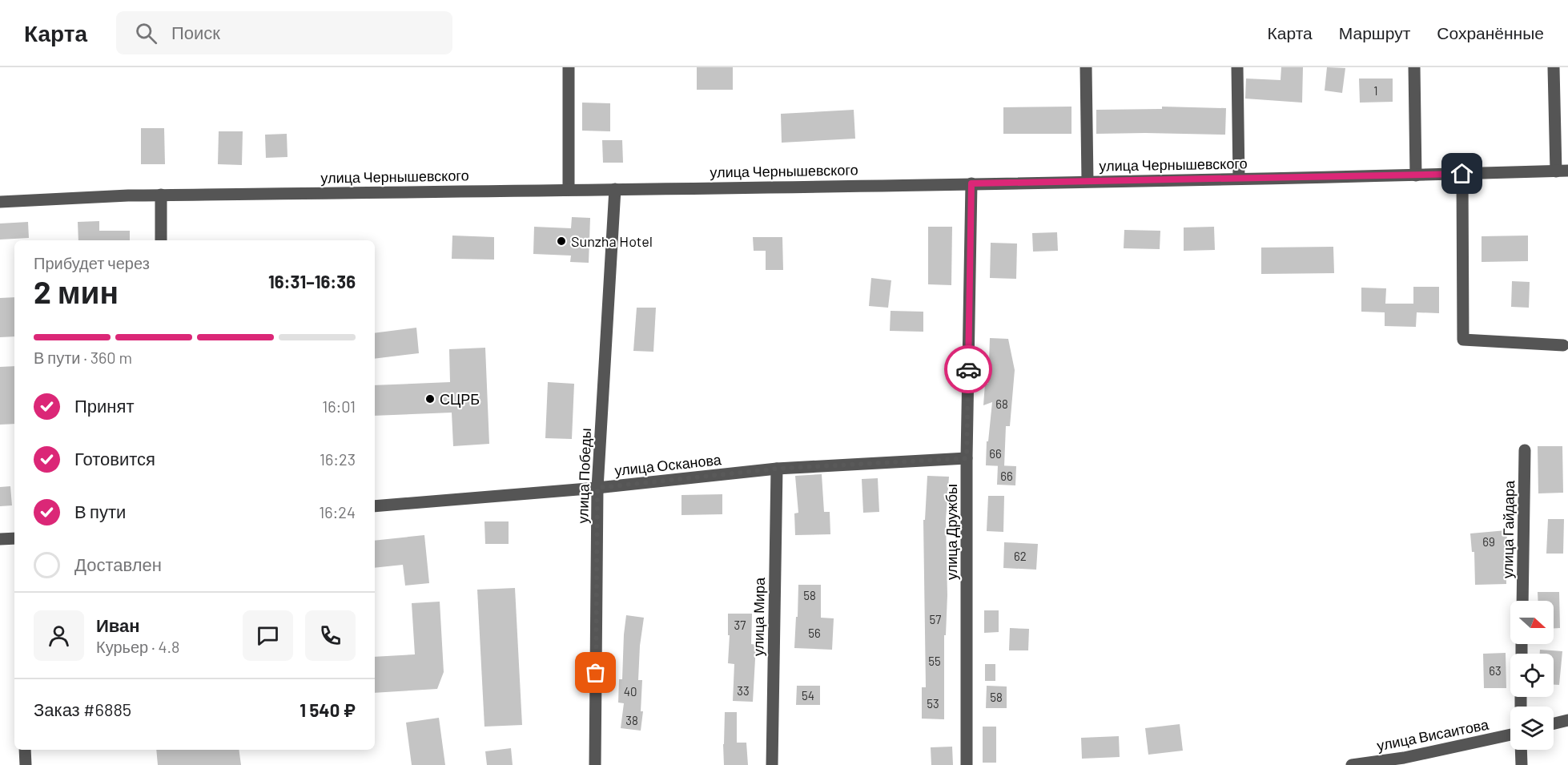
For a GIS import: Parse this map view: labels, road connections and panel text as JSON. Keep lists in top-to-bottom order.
{
  "streets": {
    "street": [
      "улица Чернышевского",
      "улица Осканова",
      "улица Победы",
      "улица Гайдара",
      "улица Дружбы",
      "улица Мира",
      "улица Висаитова"
    ]
  },
  "crossings": [
    ["улица Чернышевского", "улица Победы"],
    ["улица Чернышевского", "улица Дружбы"],
    ["улица Осканова", "улица Победы"],
    ["улица Осканова", "улица Дружбы"],
    ["улица Осканова", "улица Мира"]
  ],
  "places": ["Sunzha Hotel", "СЦРБ"],
  "house_numbers": [
    "1",
    "68",
    "66",
    "66",
    "69",
    "62",
    "58",
    "57",
    "37",
    "56",
    "55",
    "63",
    "33",
    "40",
    "54",
    "58",
    "53",
    "38"
  ],
  "north": "right",
  "page": {
    "header": "Карта",
    "search": "Поиск",
    "nav": ["Карта", "Маршрут", "Сохранённые"],
    "heading": ["2 мин", "Прибудет через", "16:31–16:36"],
    "panel": [
      "Иван",
      "Курьер · 4.8",
      "Заказ #6885",
      "1 540 ₽"
    ],
    "bar": "В пути · 360 m",
    "list": [
      ["Принят", "16:01"],
      ["Готовится", "16:23"],
      ["В пути", "16:24"],
      "Доставлен"
    ]
  }
}
